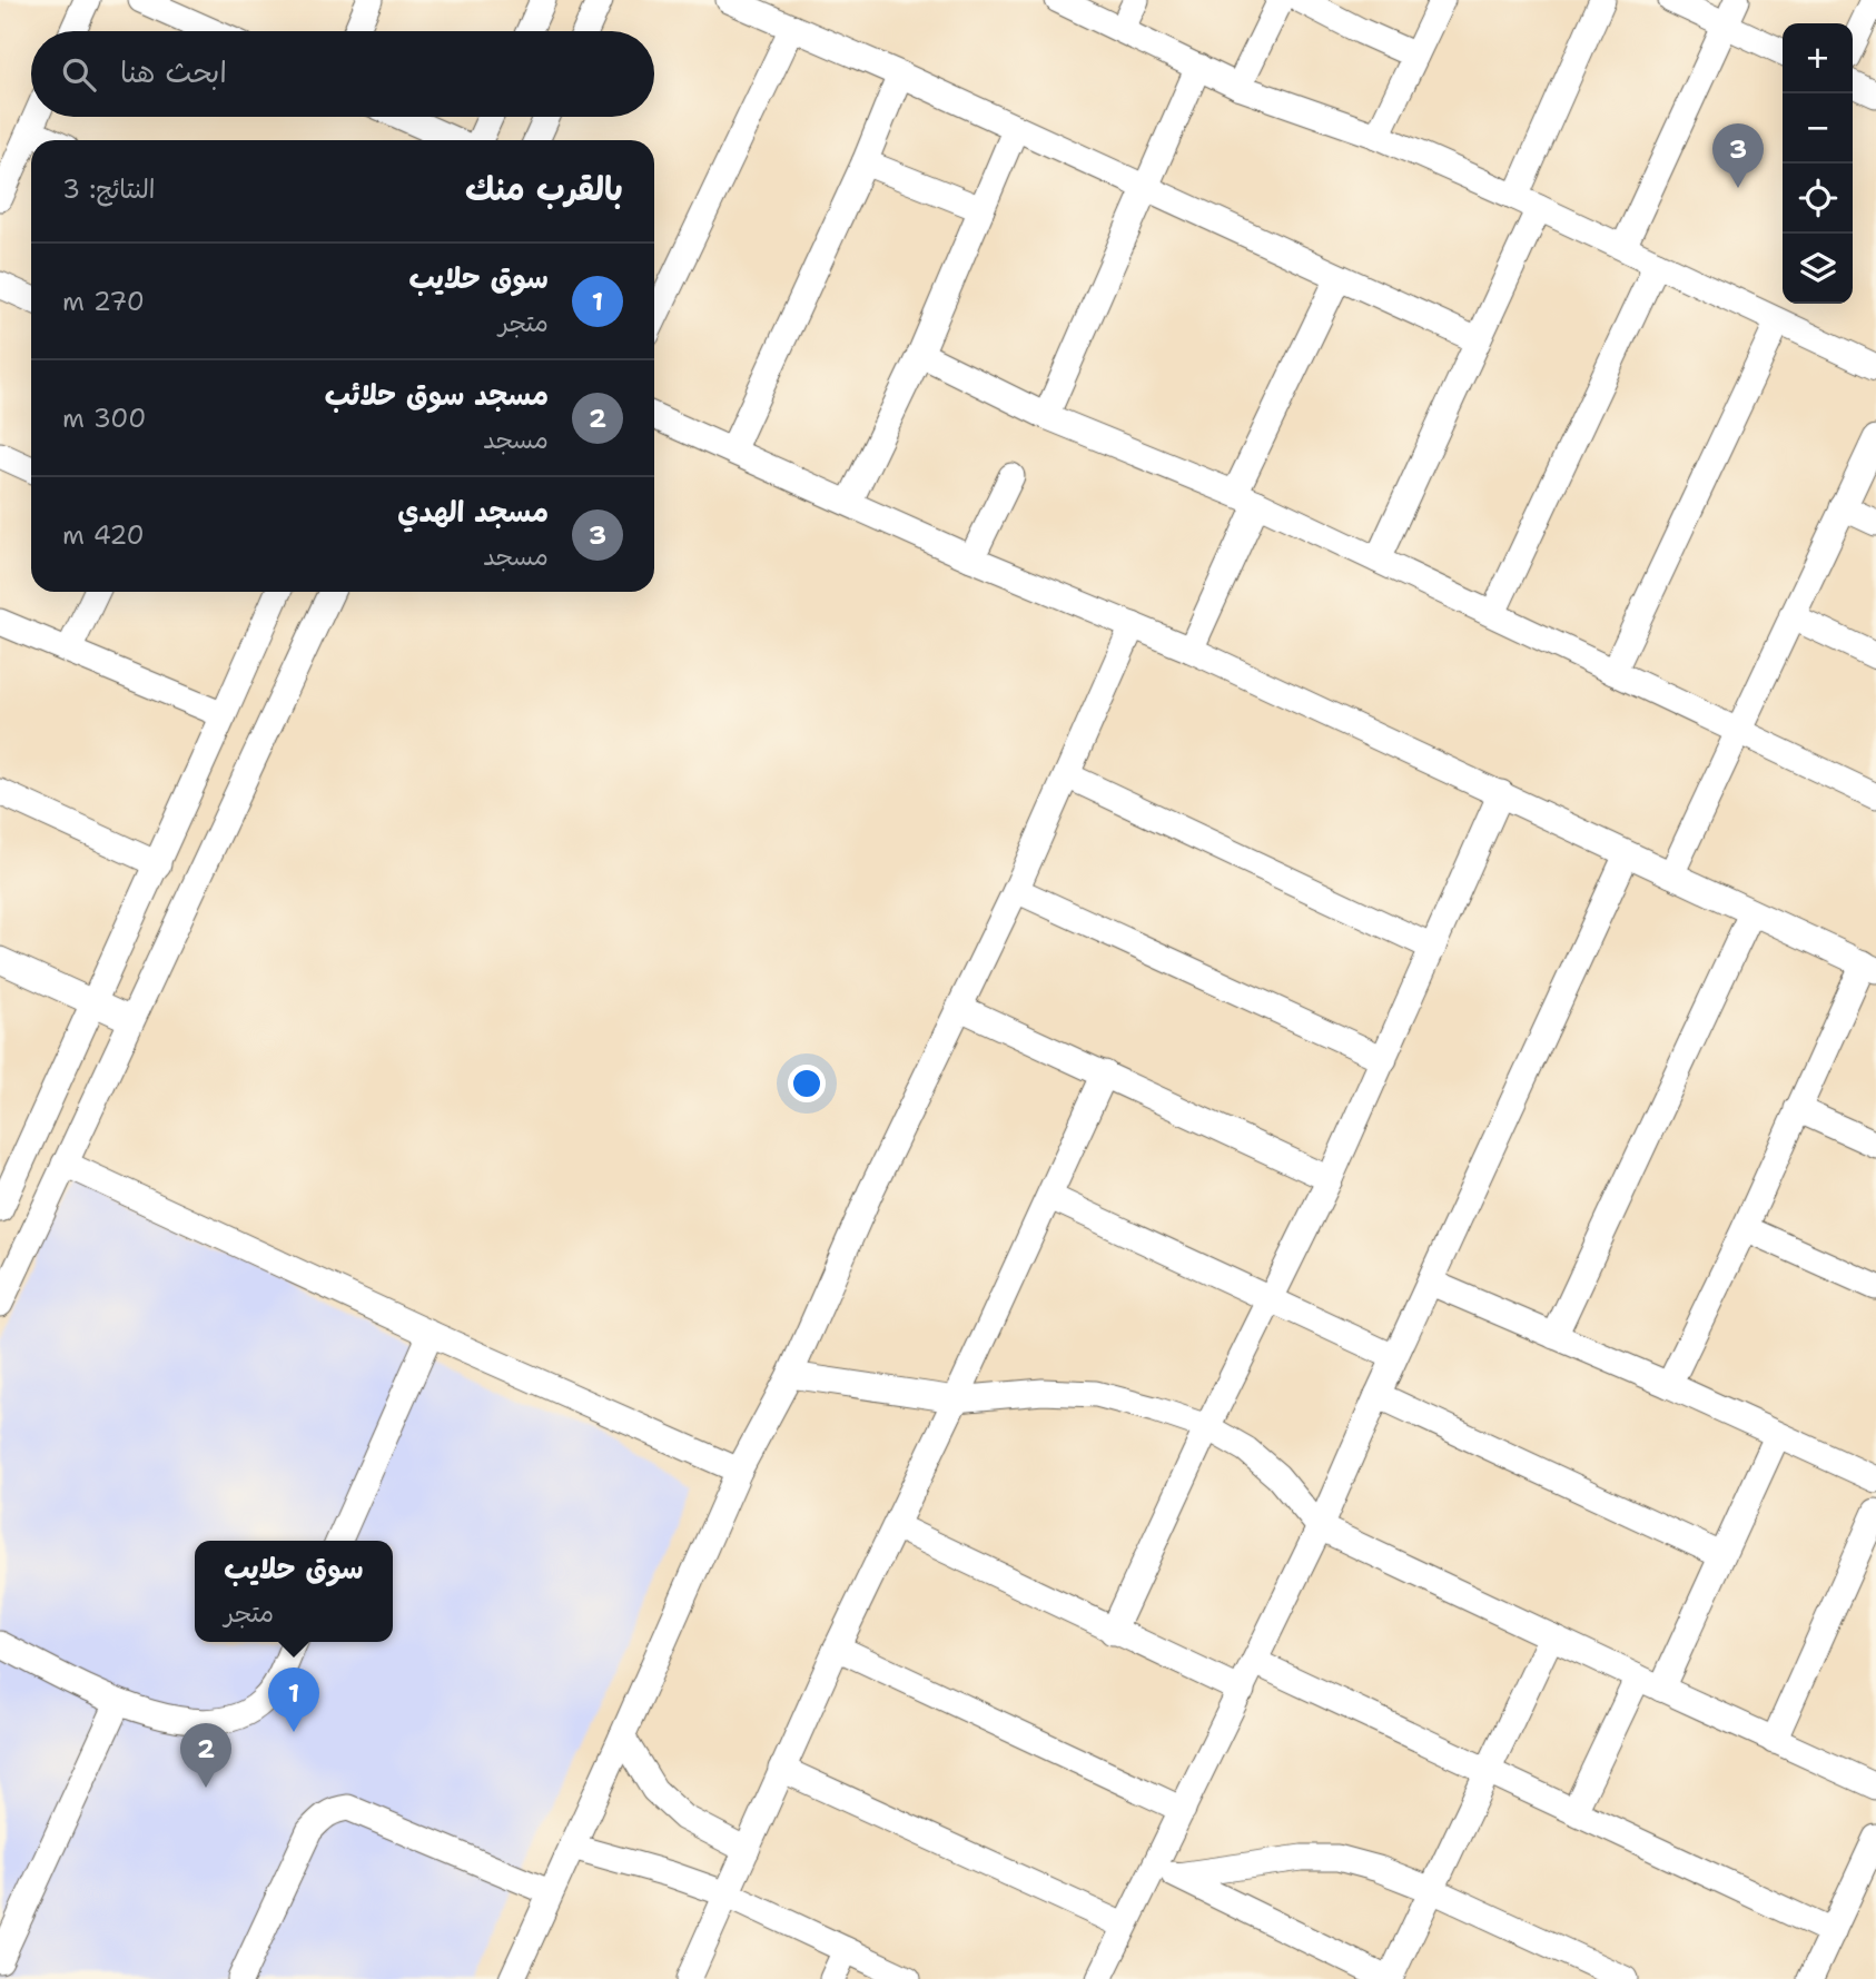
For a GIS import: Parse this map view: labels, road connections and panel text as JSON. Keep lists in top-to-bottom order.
{
  "page": {
    "map_buttons": ["+", "−"],
    "search": "ابحث هنا",
    "pins": ["3", "1", "2"],
    "heading": ["بالقرب منك", "النتائج: 3"],
    "list": [
      {
        "mark": "1",
        "name": "سوق حلايب",
        "note": "متجر",
        "value": "270 m"
      },
      {
        "mark": "2",
        "name": "مسجد سوق حلائب",
        "note": "مسجد",
        "value": "300 m"
      },
      {
        "mark": "3",
        "name": "مسجد الهدي",
        "note": "مسجد",
        "value": "420 m"
      }
    ],
    "popup": ["سوق حلايب", "متجر"]
  }
}
